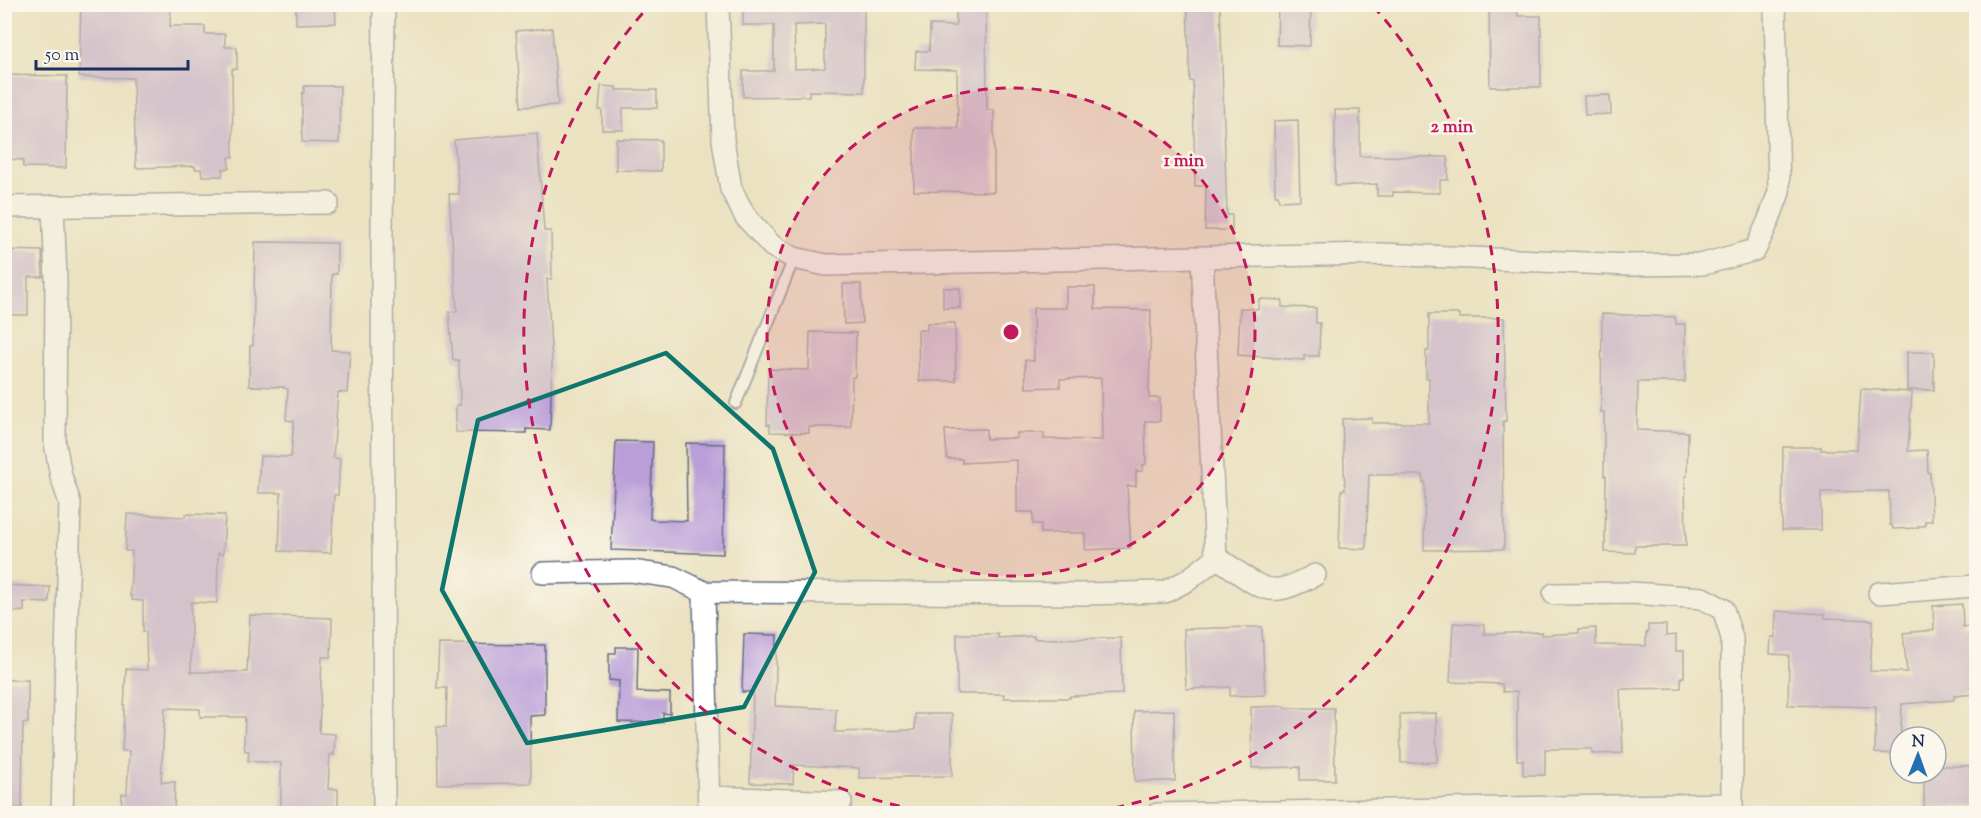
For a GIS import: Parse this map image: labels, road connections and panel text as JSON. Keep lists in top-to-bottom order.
{
  "scale_bar": "50 m",
  "north": "top",
  "rings": ["2 min", "1 min"]
}
